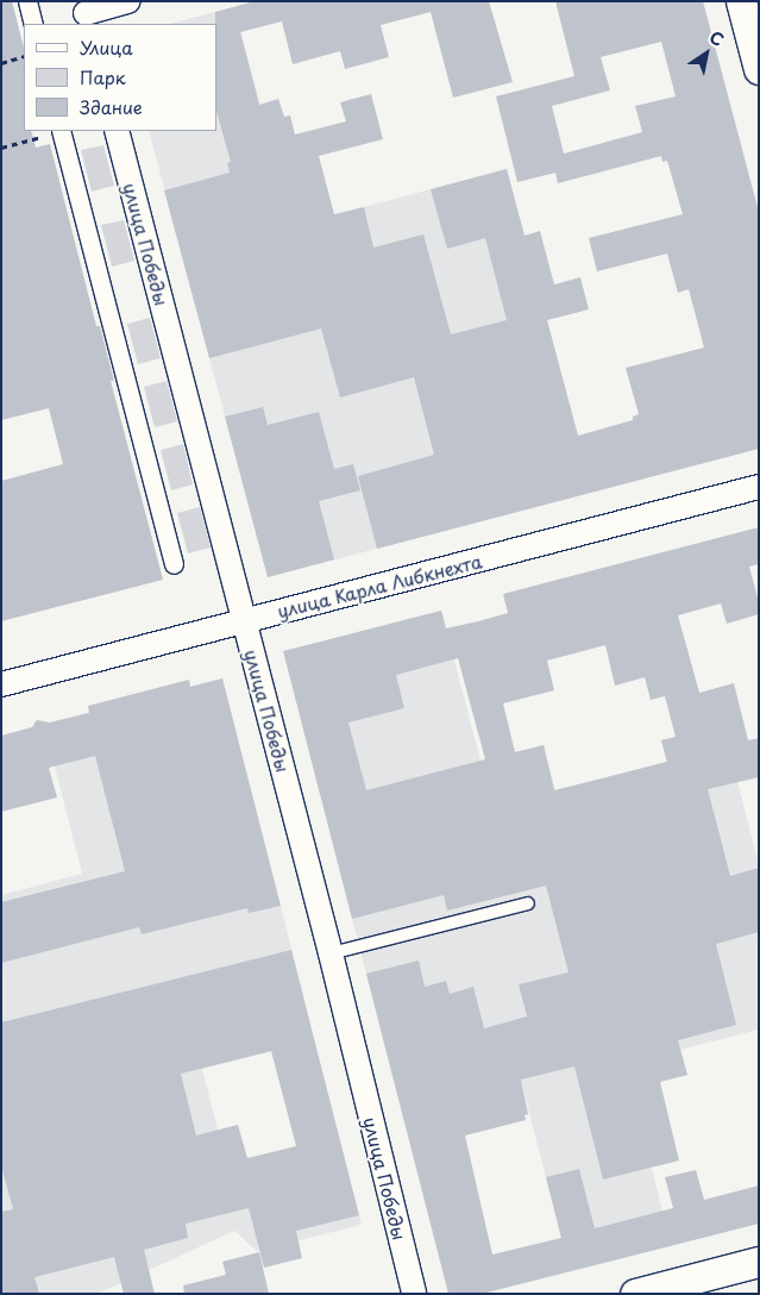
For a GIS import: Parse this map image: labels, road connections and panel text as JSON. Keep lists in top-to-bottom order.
{
  "streets": {
    "street": ["улица Победы", "улица Карла Либкнехта"]
  },
  "crossings": [
    ["улица Победы", "улица Карла Либкнехта"]
  ],
  "legend": ["Улица", "Парк", "Здание"],
  "north": "top right"
}
